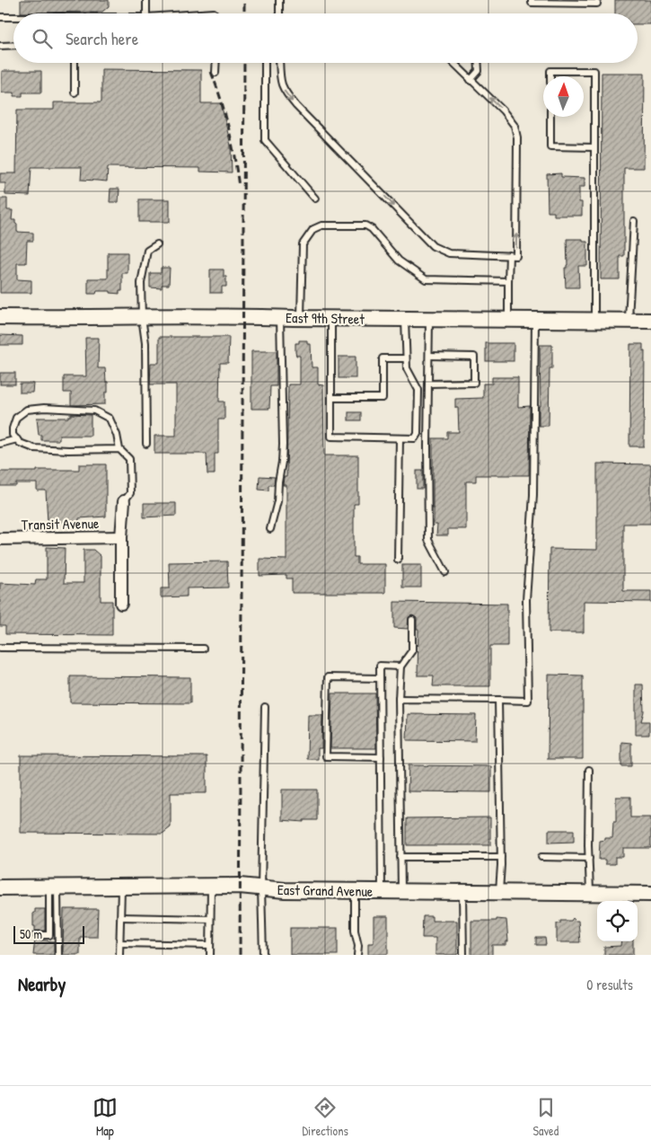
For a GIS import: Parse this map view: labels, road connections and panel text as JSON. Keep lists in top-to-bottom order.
{
  "streets": {
    "street": ["East 9th Street", "Transit Avenue", "East Grand Avenue"]
  },
  "scale_bar": "50 m",
  "north": "top",
  "page": {
    "search": "Search here",
    "scale": "50 m",
    "heading": ["Nearby", "0 results"],
    "nav": ["Map", "Directions", "Saved"]
  }
}
